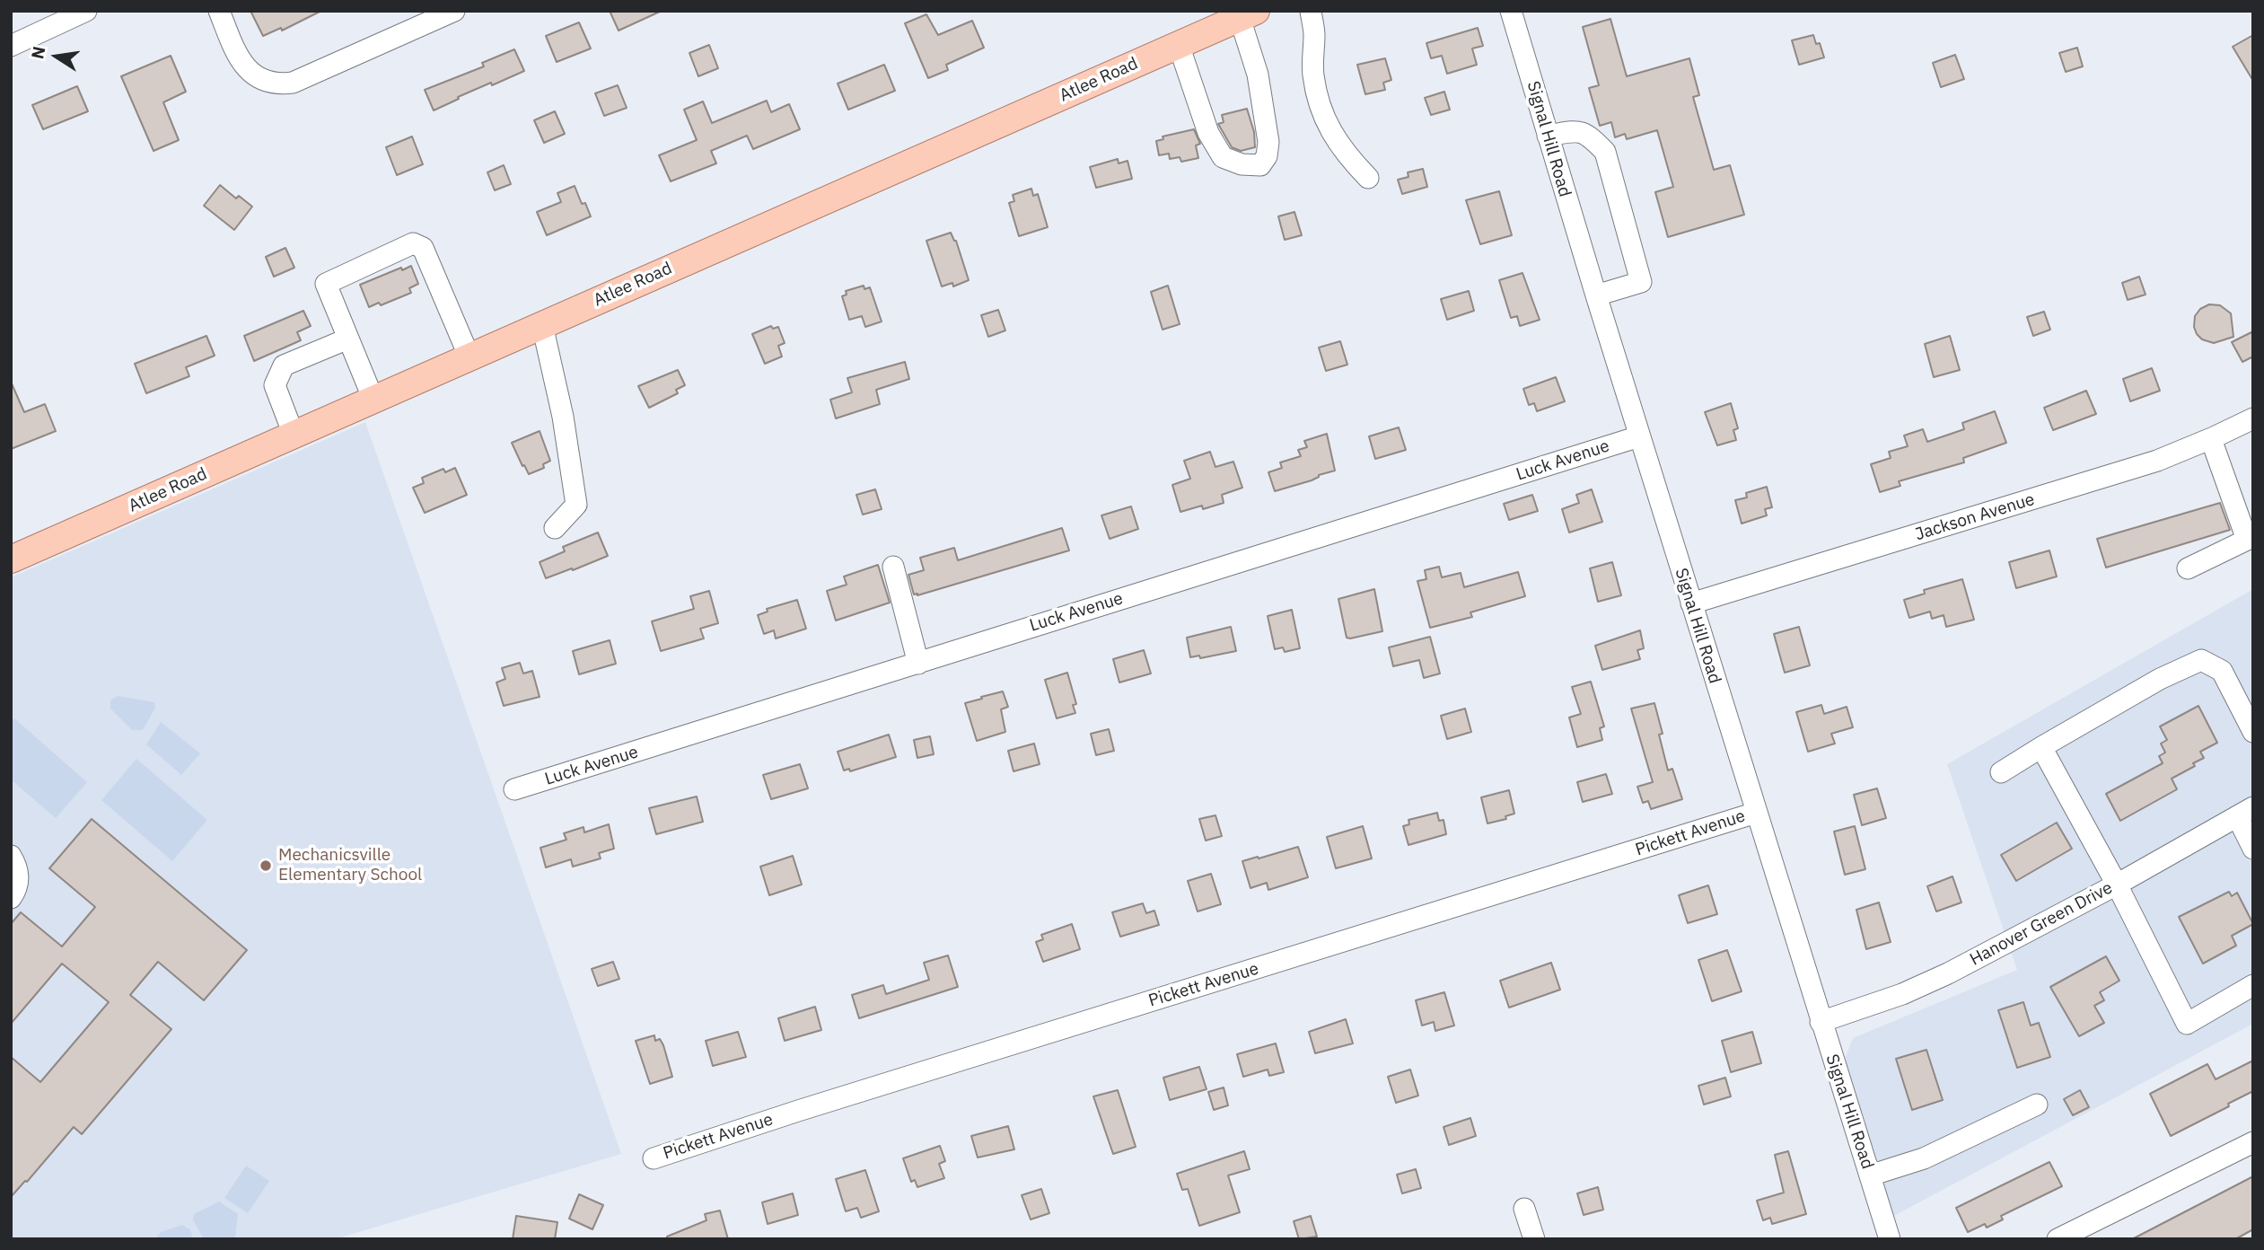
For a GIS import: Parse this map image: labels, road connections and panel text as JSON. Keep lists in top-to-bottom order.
{
  "streets": {
    "main road": ["Atlee Road"],
    "street": [
      "Signal Hill Road",
      "Luck Avenue",
      "Jackson Avenue",
      "Pickett Avenue",
      "Hanover Green Drive"
    ]
  },
  "crossings": [
    ["Signal Hill Road", "Luck Avenue"],
    ["Signal Hill Road", "Jackson Avenue"],
    ["Signal Hill Road", "Pickett Avenue"],
    ["Signal Hill Road", "Hanover Green Drive"]
  ],
  "places": ["Mechanicsville Elementary School"],
  "north": "left"
}
